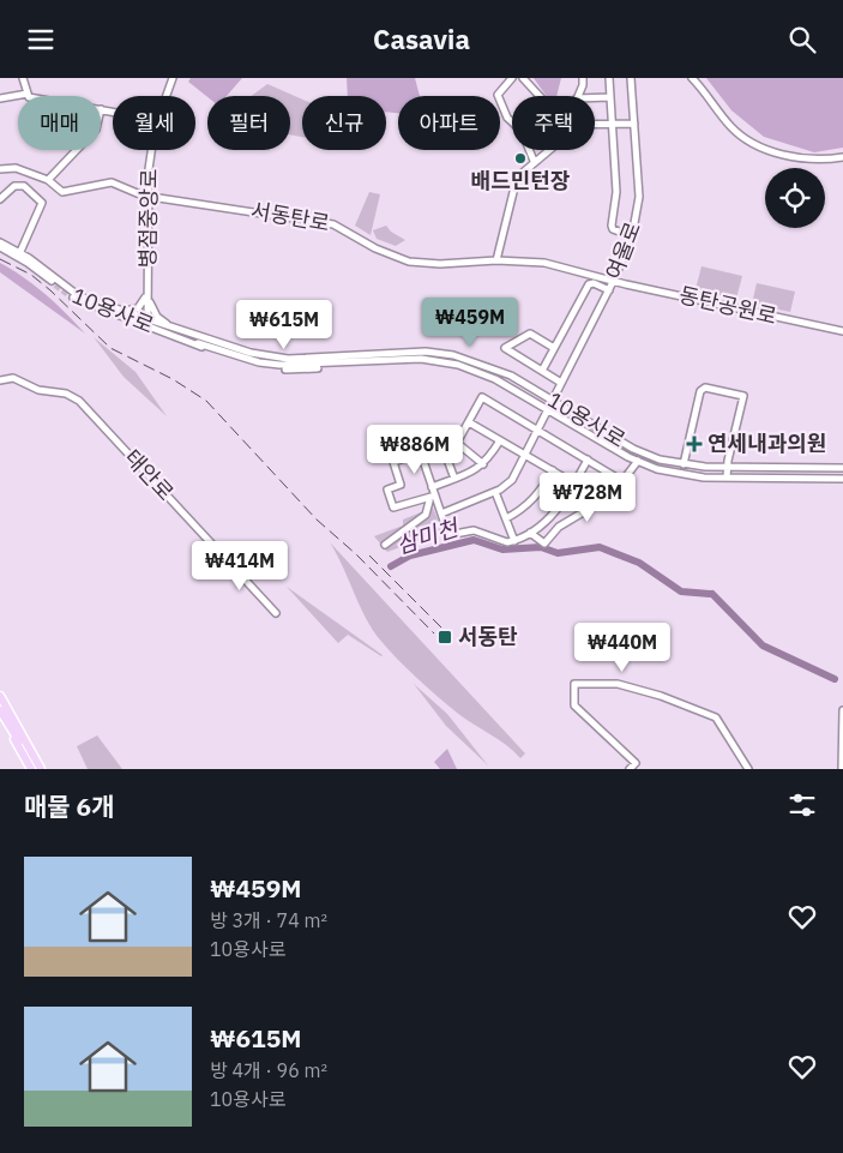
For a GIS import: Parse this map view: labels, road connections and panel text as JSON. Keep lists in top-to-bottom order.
{
  "streets": {
    "street": [
      "서동탄로",
      "병점중앙로",
      "여울로",
      "동탄공원로",
      "10용사로",
      "태안로"
    ]
  },
  "crossings": [
    ["서동탄로", "병점중앙로"],
    ["서동탄로", "여울로"],
    ["서동탄로", "동탄공원로"],
    ["병점중앙로", "10용사로"],
    ["여울로", "동탄공원로"],
    ["여울로", "10용사로"]
  ],
  "water": ["삼미천"],
  "places": {
    "other": ["배드민턴장"],
    "health": ["연세내과의원"],
    "transit": ["서동탄"]
  },
  "page": {
    "header": "Casavia",
    "chip": [
      "매매",
      "월세",
      "필터",
      "신규",
      "아파트",
      "주택"
    ],
    "price": [
      "₩459M",
      "₩615M",
      "₩886M",
      "₩728M",
      "₩414M",
      "₩440M"
    ],
    "heading": "매물 6개",
    "list": [
      {
        "name": "₩459M",
        "note": "방 3개 · 74 m² · 10용사로"
      },
      {
        "name": "₩615M",
        "note": "방 4개 · 96 m² · 10용사로"
      }
    ]
  }
}
